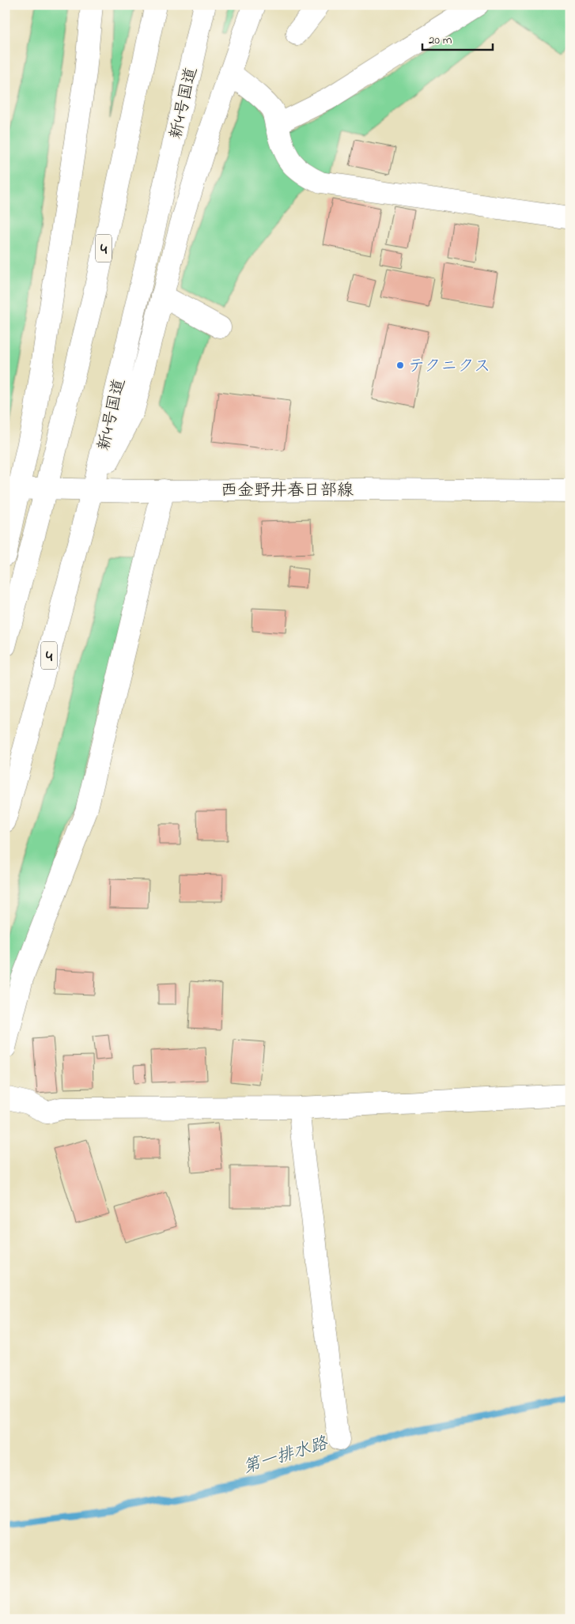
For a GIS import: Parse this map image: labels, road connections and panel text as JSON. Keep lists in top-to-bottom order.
{
  "streets": {
    "main road": ["新4号国道", "4", "西金野井春日部線"]
  },
  "crossings": [
    ["新4号国道", "4"],
    ["新4号国道", "西金野井春日部線"],
    ["4", "西金野井春日部線"]
  ],
  "water": ["第一排水路"],
  "places": ["テクニクス"],
  "scale_bar": "20 m"
}
